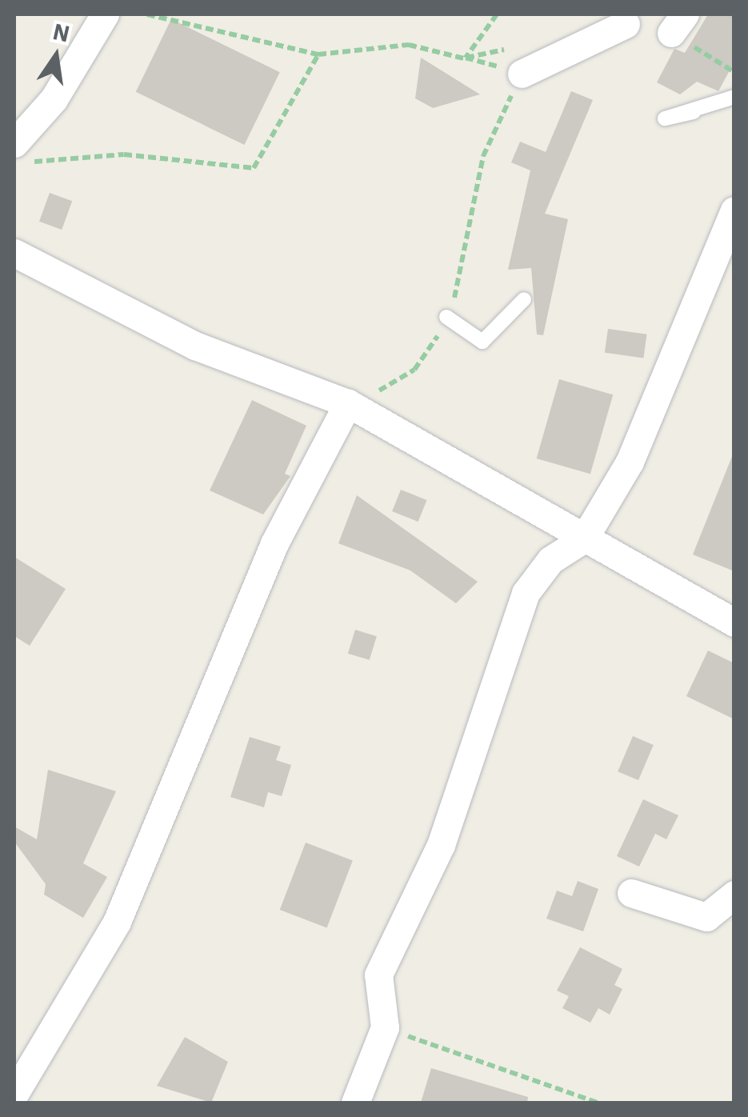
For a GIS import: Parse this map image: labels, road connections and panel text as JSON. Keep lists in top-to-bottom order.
{
  "north": "top"
}
